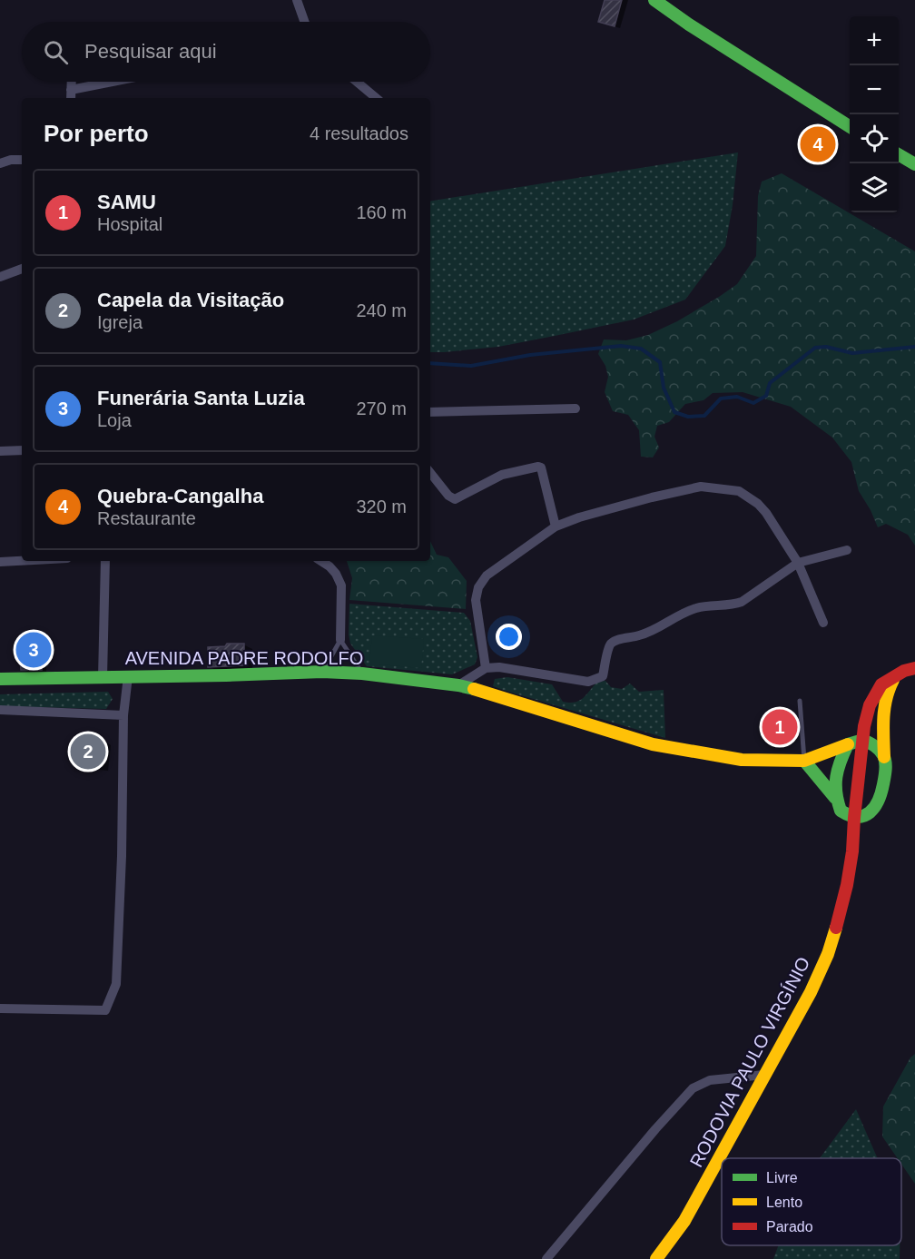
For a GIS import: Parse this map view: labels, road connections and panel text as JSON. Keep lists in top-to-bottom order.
{
  "streets": {
    "street": ["AVENIDA PADRE RODOLFO", "RODOVIA PAULO VIRGÍNIO"]
  },
  "crossings": [
    ["AVENIDA PADRE RODOLFO", "RODOVIA PAULO VIRGÍNIO"]
  ],
  "legend": ["Livre", "Lento", "Parado"],
  "page": {
    "map_buttons": ["+", "−"],
    "search": "Pesquisar aqui",
    "heading": ["Por perto", "4 resultados"],
    "pins": [
      "4",
      "3",
      "1",
      "2"
    ],
    "list": [
      {
        "mark": "1",
        "name": "SAMU",
        "note": "Hospital",
        "value": "160 m"
      },
      {
        "mark": "2",
        "name": "Capela da Visitação",
        "note": "Igreja",
        "value": "240 m"
      },
      {
        "mark": "3",
        "name": "Funerária Santa Luzia",
        "note": "Loja",
        "value": "270 m"
      },
      {
        "mark": "4",
        "name": "Quebra-Cangalha",
        "note": "Restaurante",
        "value": "320 m"
      }
    ]
  }
}
